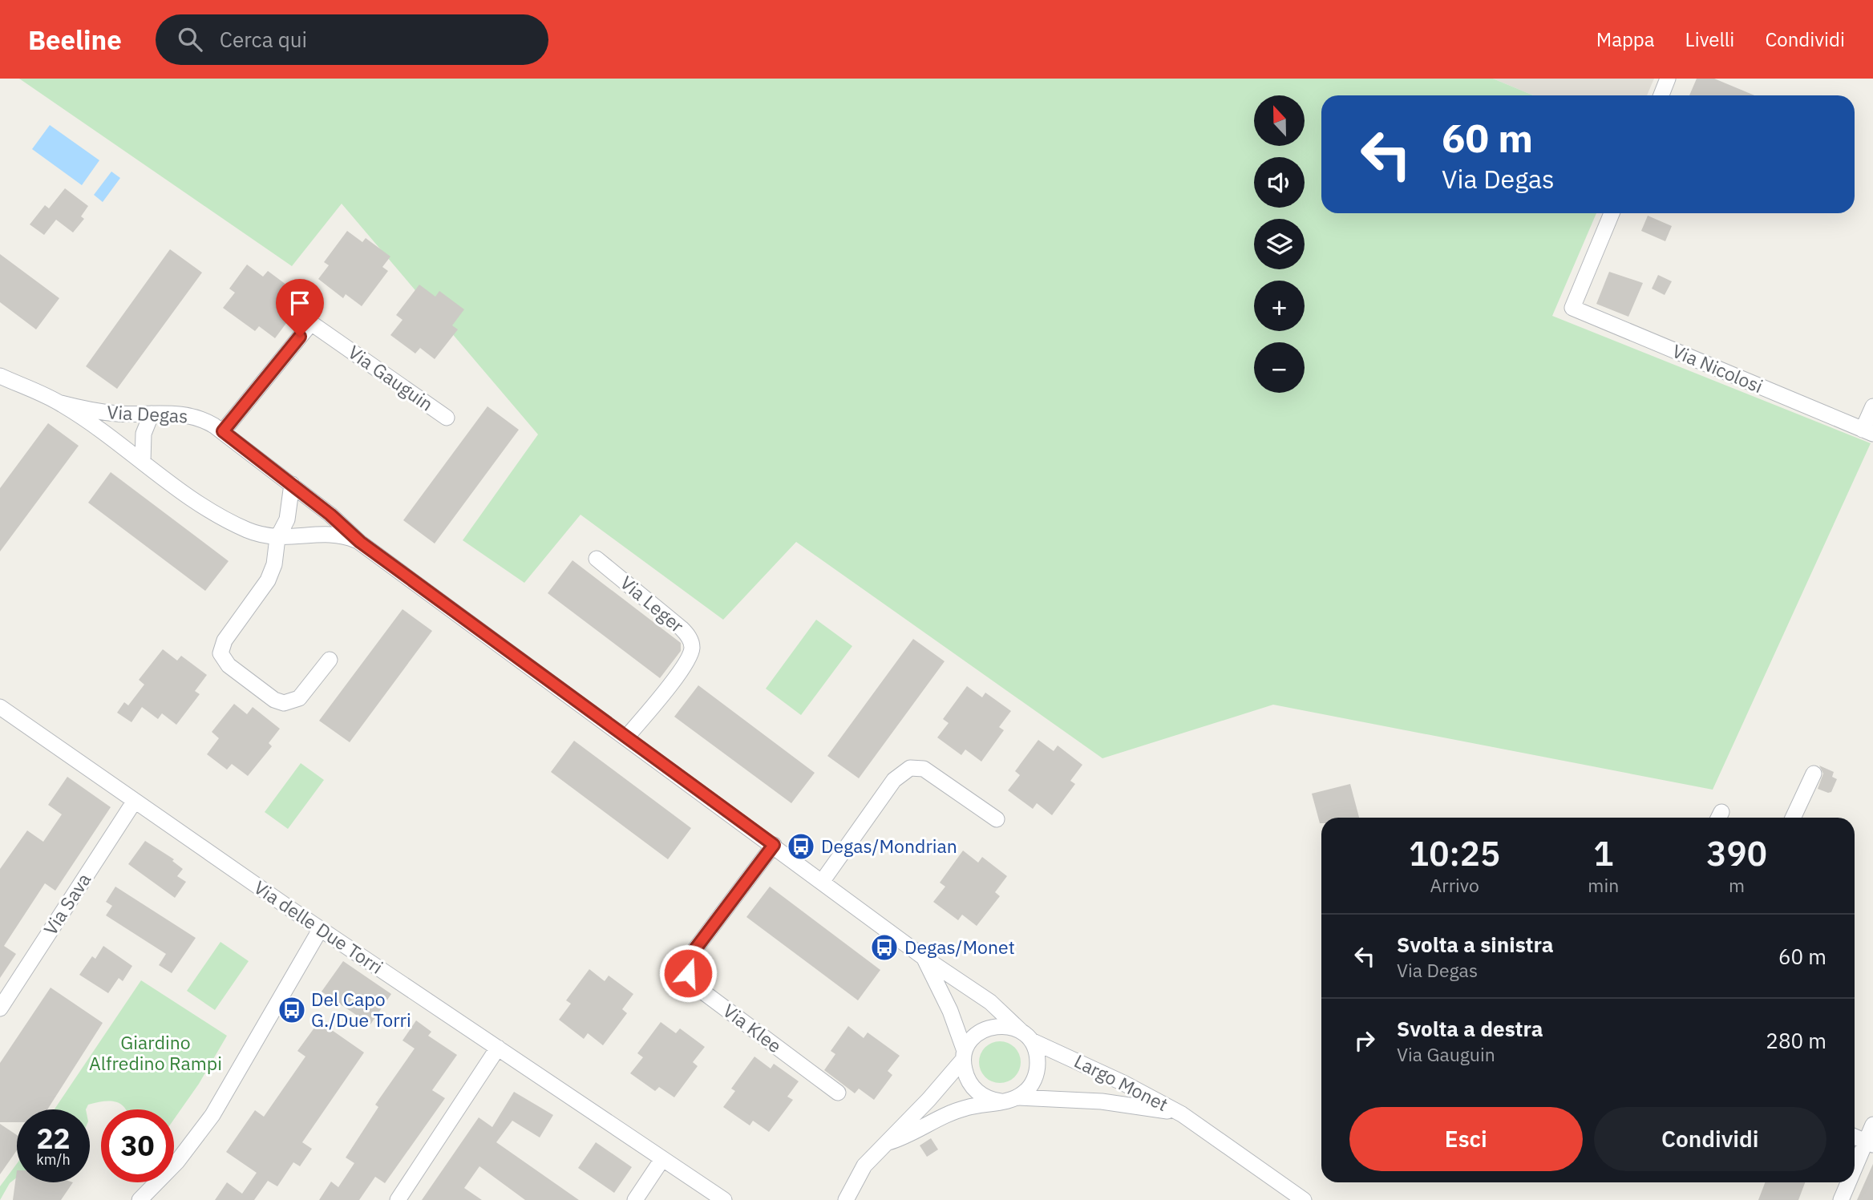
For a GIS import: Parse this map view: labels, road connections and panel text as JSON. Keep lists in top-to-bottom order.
{
  "streets": {
    "street": [
      "Via Nicolosi",
      "Via Gauguin",
      "Via Degas",
      "Via Leger",
      "Via Sava",
      "Via delle Due Torri",
      "Via Klee",
      "Largo Monet"
    ]
  },
  "crossings": [
    ["Via Gauguin", "Via Degas"],
    ["Via Degas", "Via Leger"],
    ["Via Degas", "Via Klee"],
    ["Via Degas", "Largo Monet"],
    ["Via Sava", "Via delle Due Torri"]
  ],
  "parks": ["Giardino Alfredino Rampi"],
  "places": {
    "bus stop": ["Degas/Mondrian", "Degas/Monet", "Del Capo G./Due Torri"]
  },
  "north": "top",
  "page": {
    "header": "Beeline",
    "search": "Cerca qui",
    "nav": ["Mappa", "Livelli", "Condividi"],
    "map_buttons": ["+", "−"],
    "turn": ["60 m", "Via Degas"],
    "eta": [
      "10:25",
      "Arrivo",
      "1",
      "min",
      "390",
      "m"
    ],
    "list": [
      {
        "name": "Svolta a sinistra",
        "note": "Via Degas",
        "value": "60 m"
      },
      {
        "name": "Svolta a destra",
        "note": "Via Gauguin",
        "value": "280 m"
      }
    ],
    "buttons": ["Esci", "Condividi"],
    "speed": "22 km/h",
    "limit": "30"
  }
}
